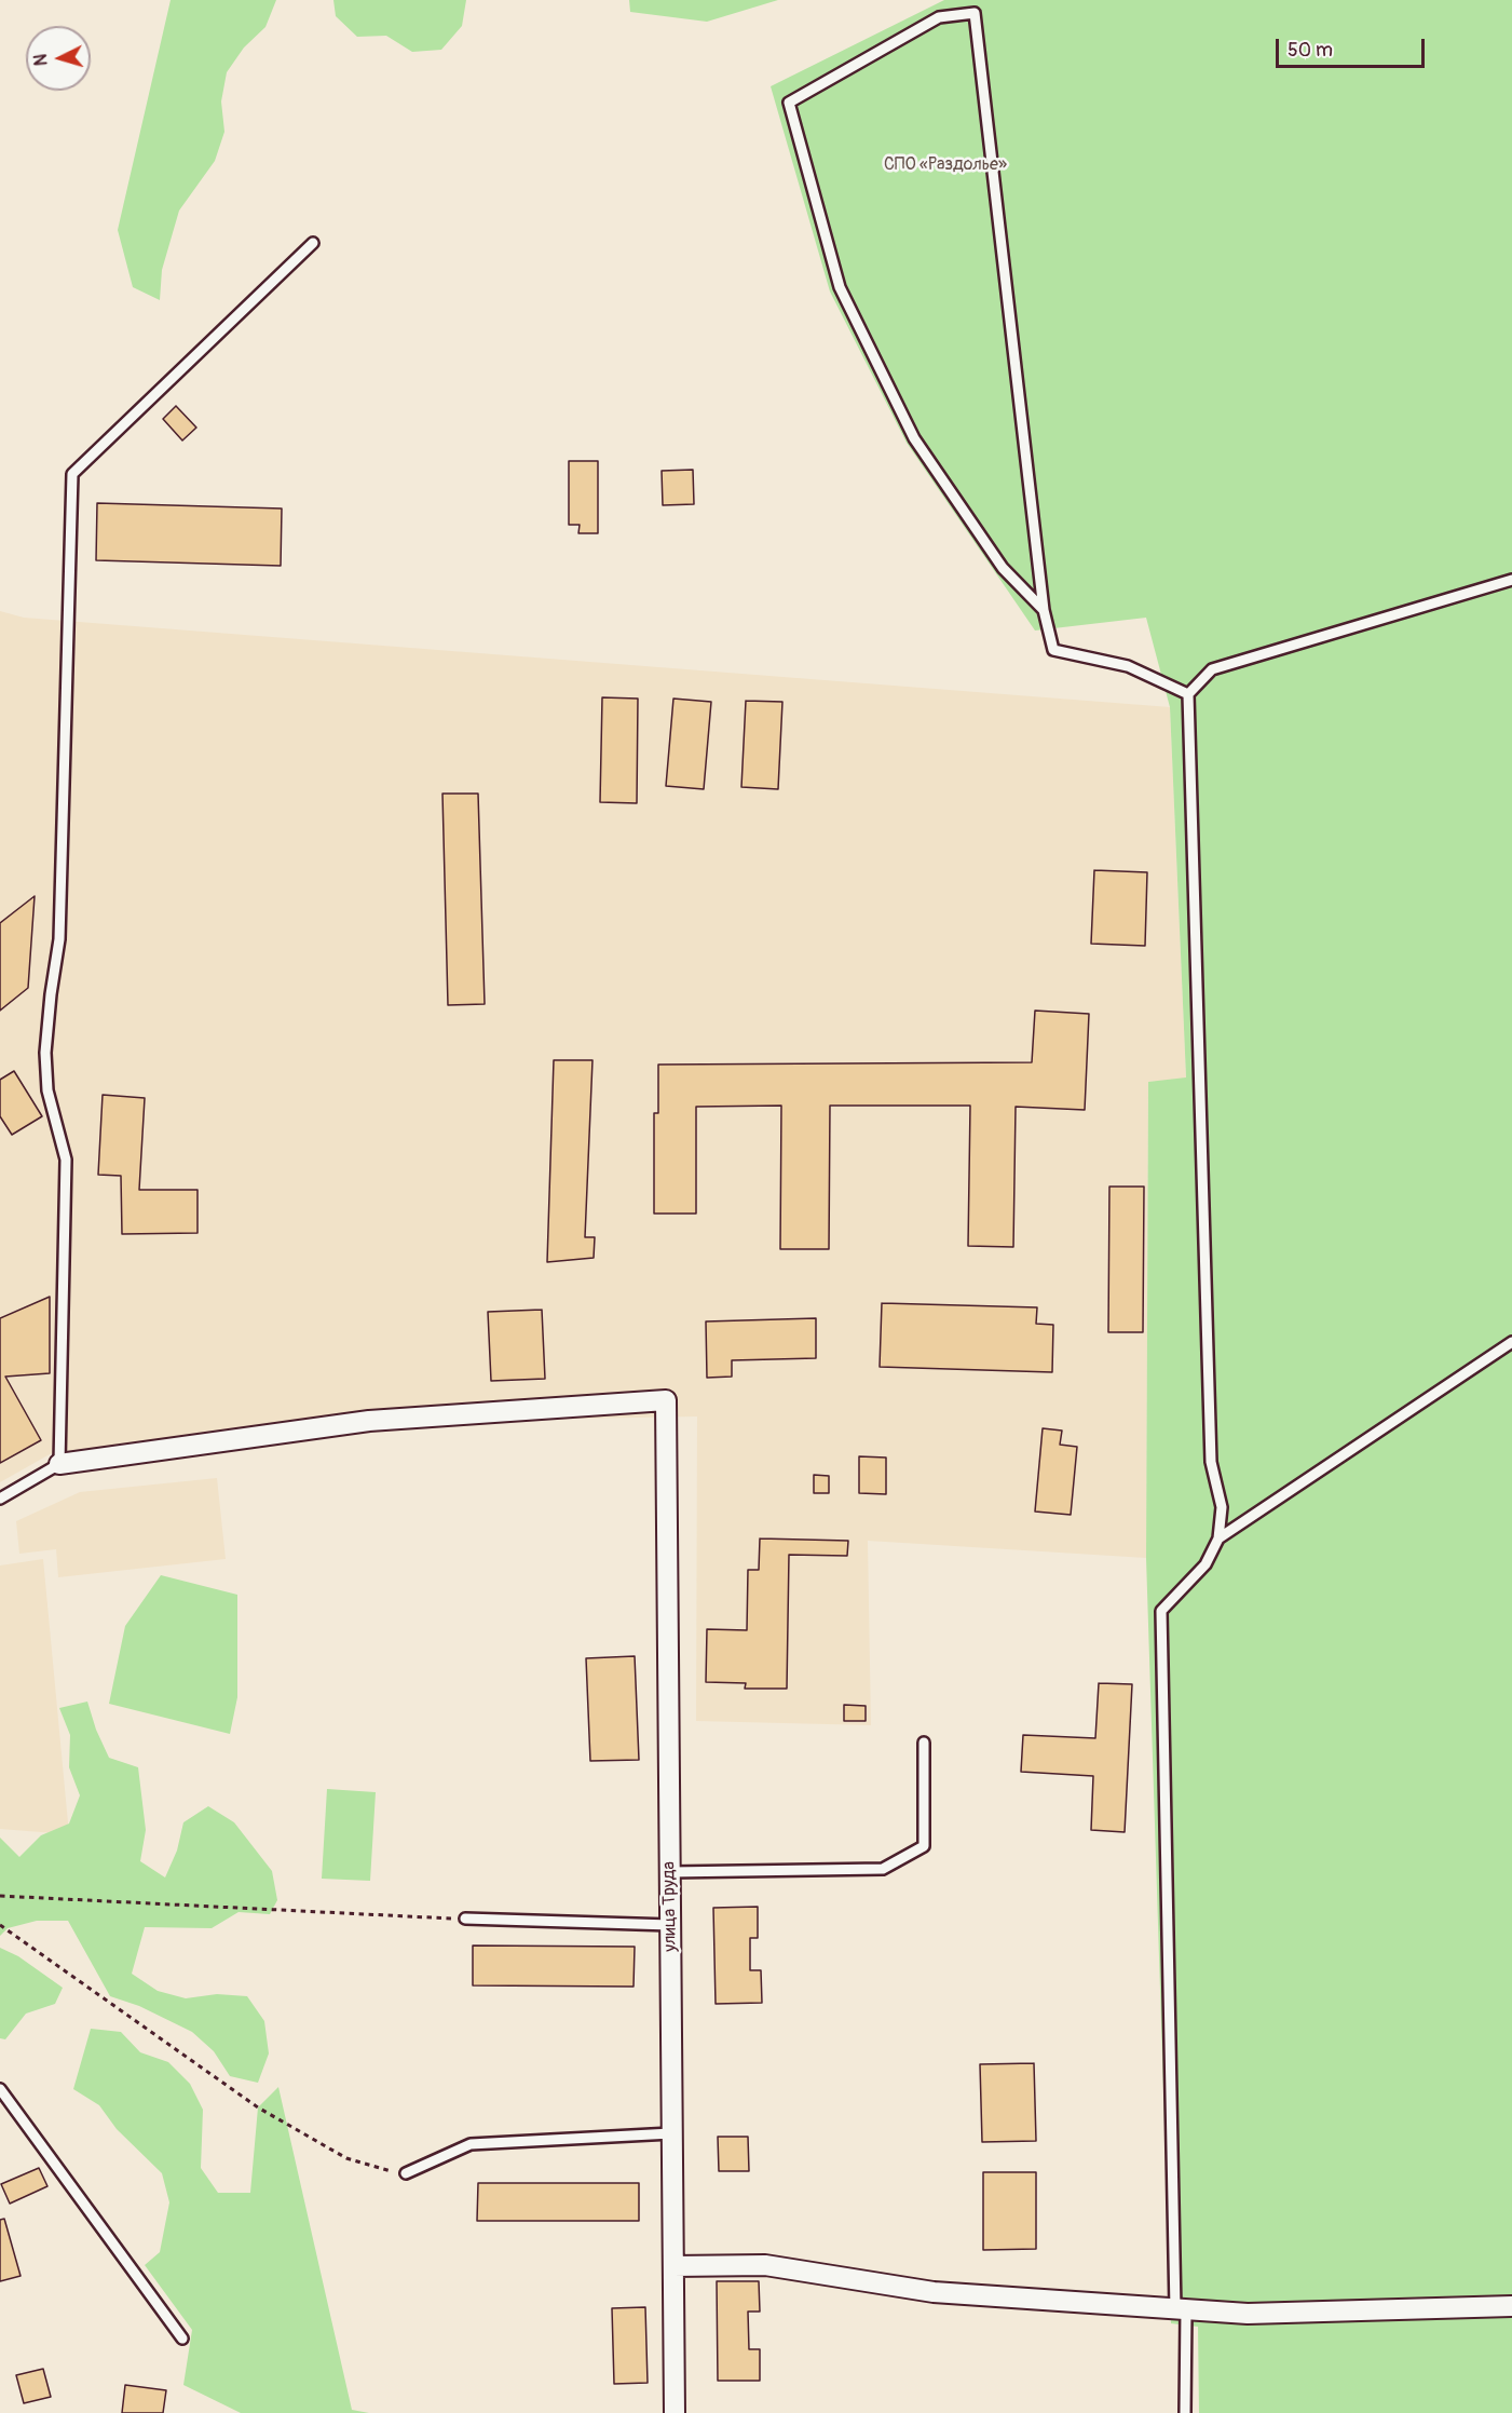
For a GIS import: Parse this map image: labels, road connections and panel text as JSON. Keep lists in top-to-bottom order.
{
  "streets": {
    "street": ["улица Труда"]
  },
  "parks": ["СПО «Раздолье»"],
  "scale_bar": "50 m",
  "north": "left"
}
